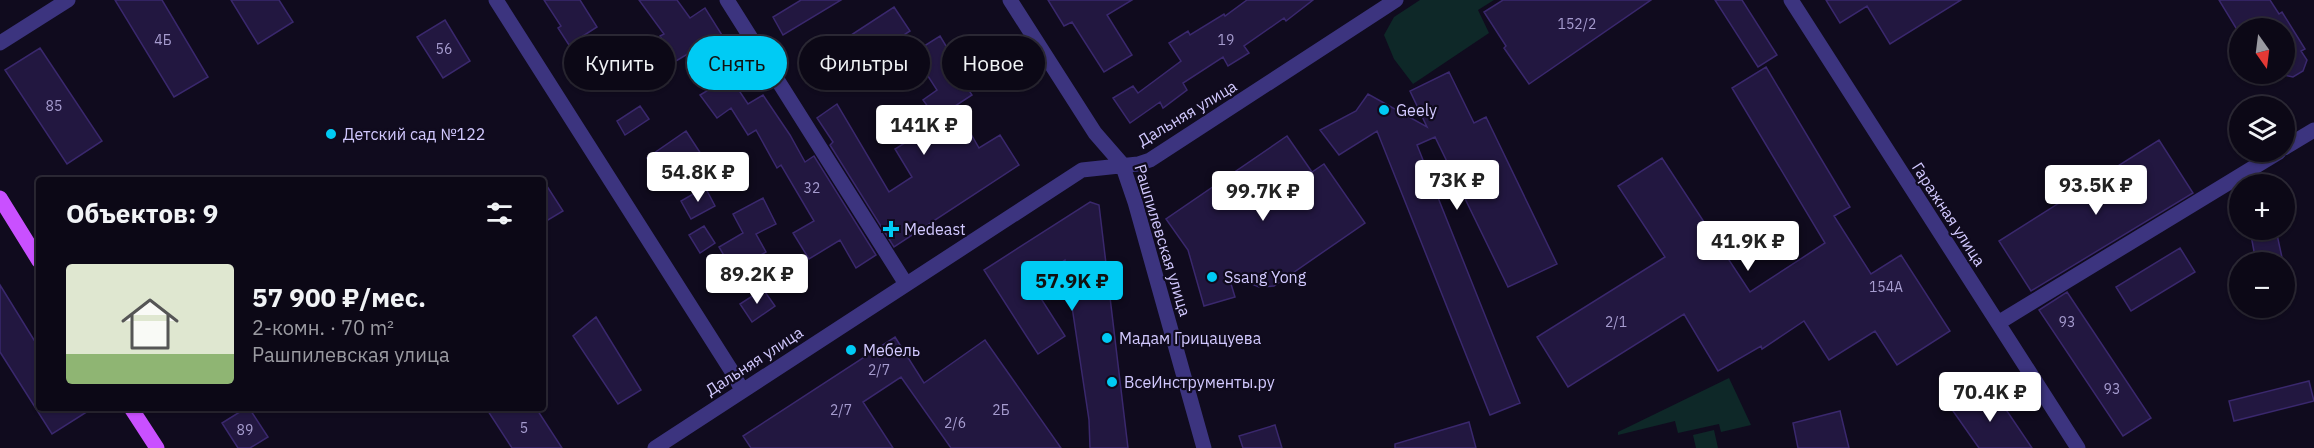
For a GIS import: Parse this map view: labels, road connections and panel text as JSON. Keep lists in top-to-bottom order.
{
  "streets": {
    "street": ["Дальняя улица", "Гаражная улица", "Рашпилевская улица"]
  },
  "crossings": [
    ["Дальняя улица", "Рашпилевская улица"]
  ],
  "places": {
    "other": [
      "Geely",
      "Детский сад №122",
      "Ssang Yong",
      "Мадам Грицацуева",
      "Мебель",
      "ВсеИнструменты.ру"
    ],
    "health": ["Medeast"]
  },
  "house_numbers": [
    "152/2",
    "4Б",
    "19",
    "56",
    "85",
    "32",
    "154А",
    "2/1",
    "93",
    "2/7",
    "93",
    "2/7",
    "2Б",
    "2/6",
    "5",
    "89"
  ],
  "north": "bottom",
  "page": {
    "map_buttons": ["+", "−"],
    "chip": [
      "Купить",
      "Снять",
      "Фильтры",
      "Новое"
    ],
    "price": [
      "141K ₽",
      "54.8K ₽",
      "73K ₽",
      "93.5K ₽",
      "99.7K ₽",
      "41.9K ₽",
      "89.2K ₽",
      "57.9K ₽",
      "70.4K ₽"
    ],
    "heading": "Объектов: 9",
    "list": [
      {
        "name": "57 900 ₽/мес.",
        "note": "2-комн. · 70 m² · Рашпилевская улица"
      }
    ]
  }
}
